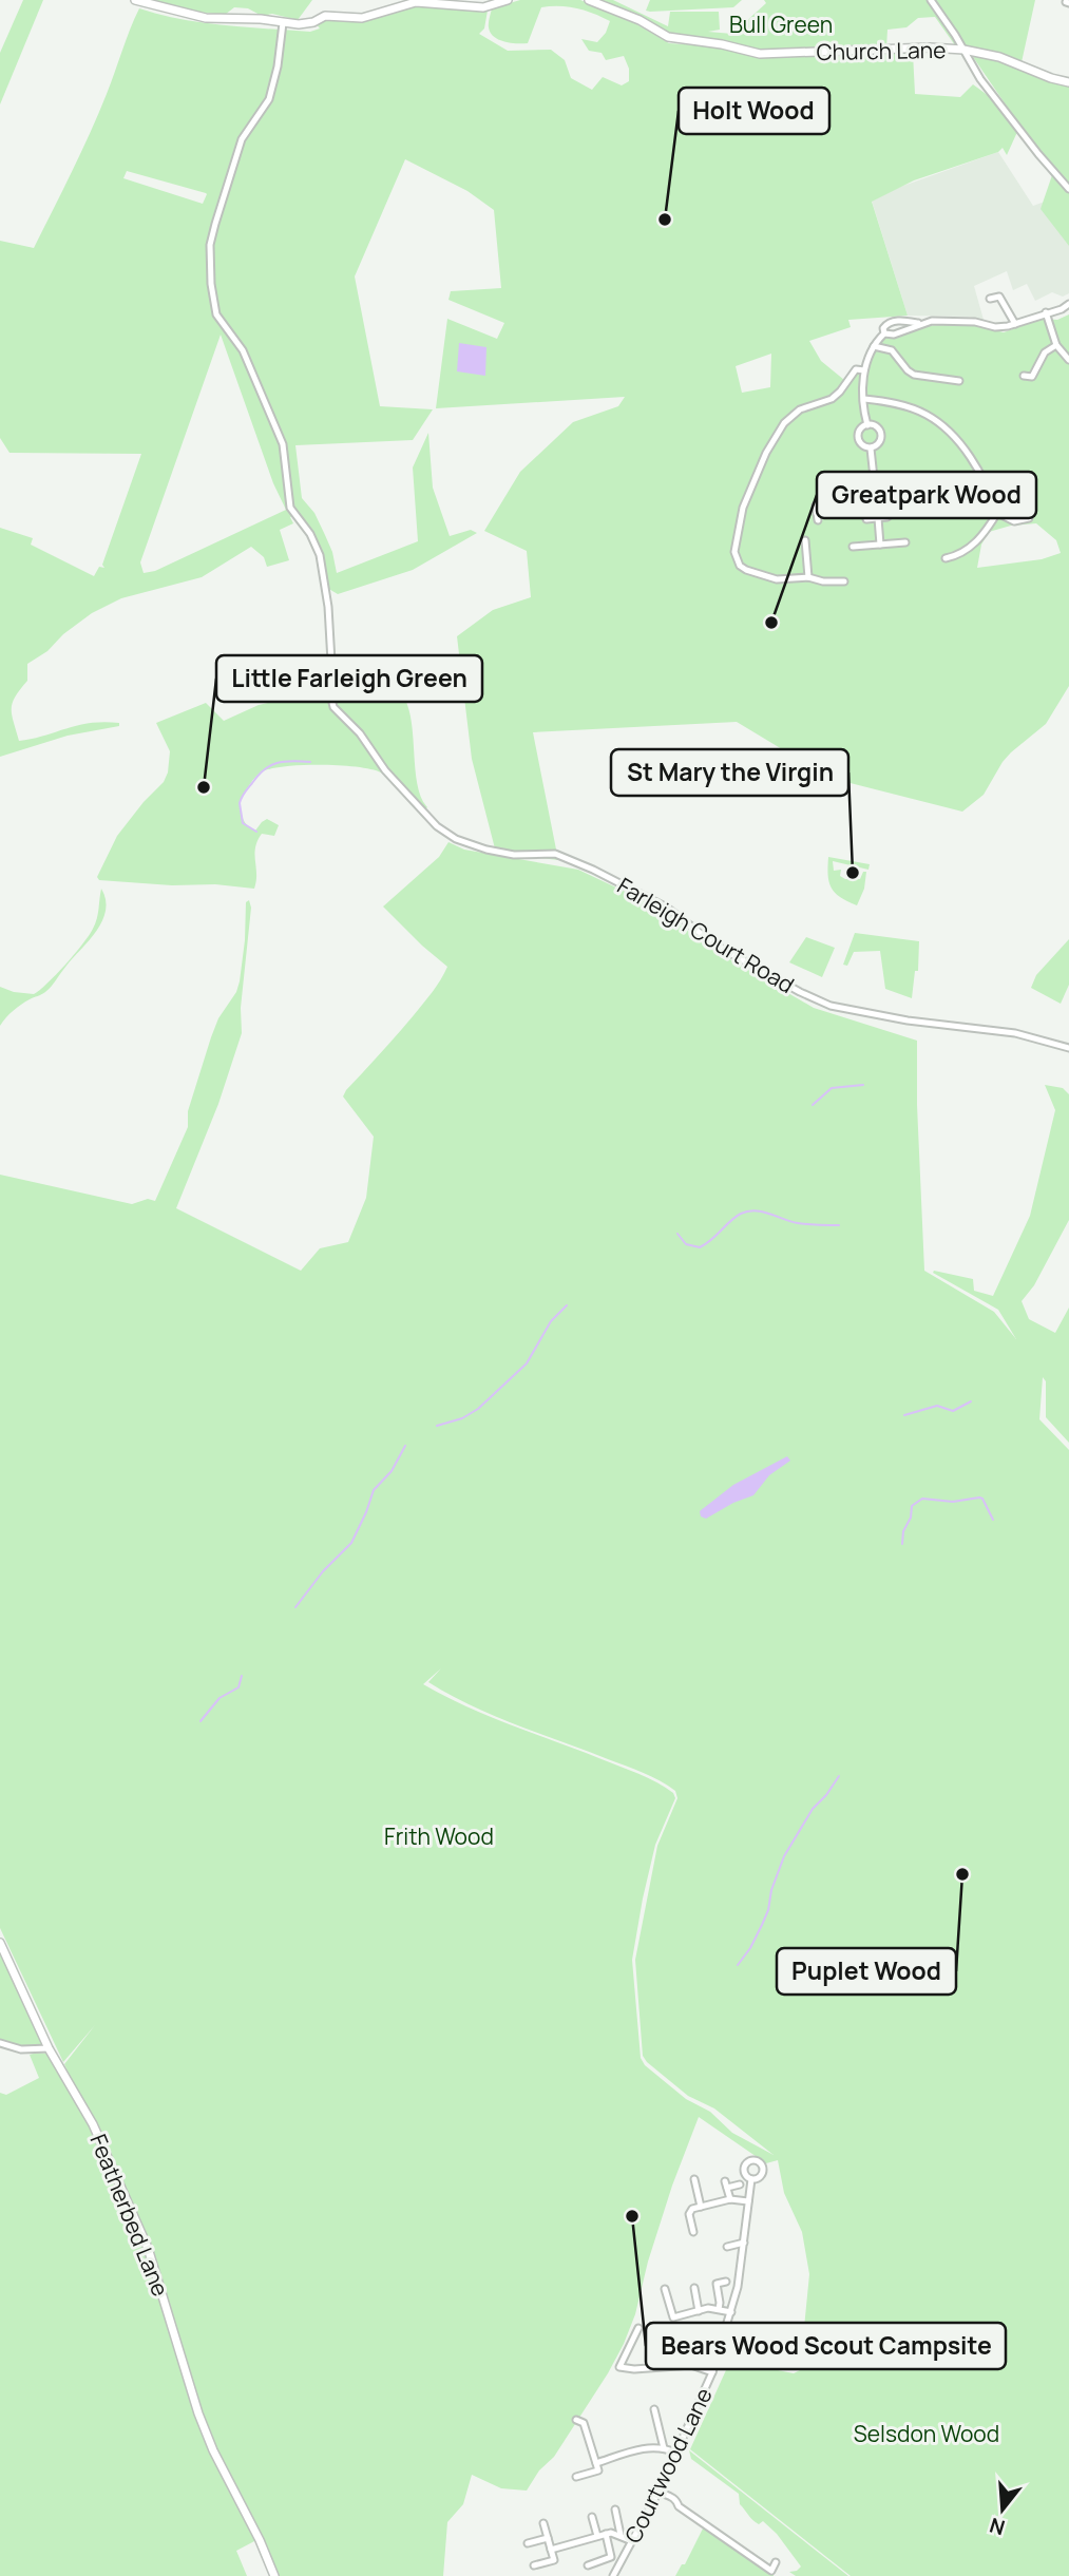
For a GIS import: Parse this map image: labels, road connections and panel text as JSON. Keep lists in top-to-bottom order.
{
  "streets": {
    "street": [
      "Church Lane",
      "Farleigh Court Road",
      "Featherbed Lane",
      "Courtwood Lane"
    ]
  },
  "parks": ["Bull Green", "Frith Wood", "Selsdon Wood"],
  "places": [
    "Holt Wood",
    "Greatpark Wood",
    "Little Farleigh Green",
    "St Mary the Virgin",
    "Puplet Wood",
    "Bears Wood Scout Campsite"
  ],
  "north": "bottom"
}
